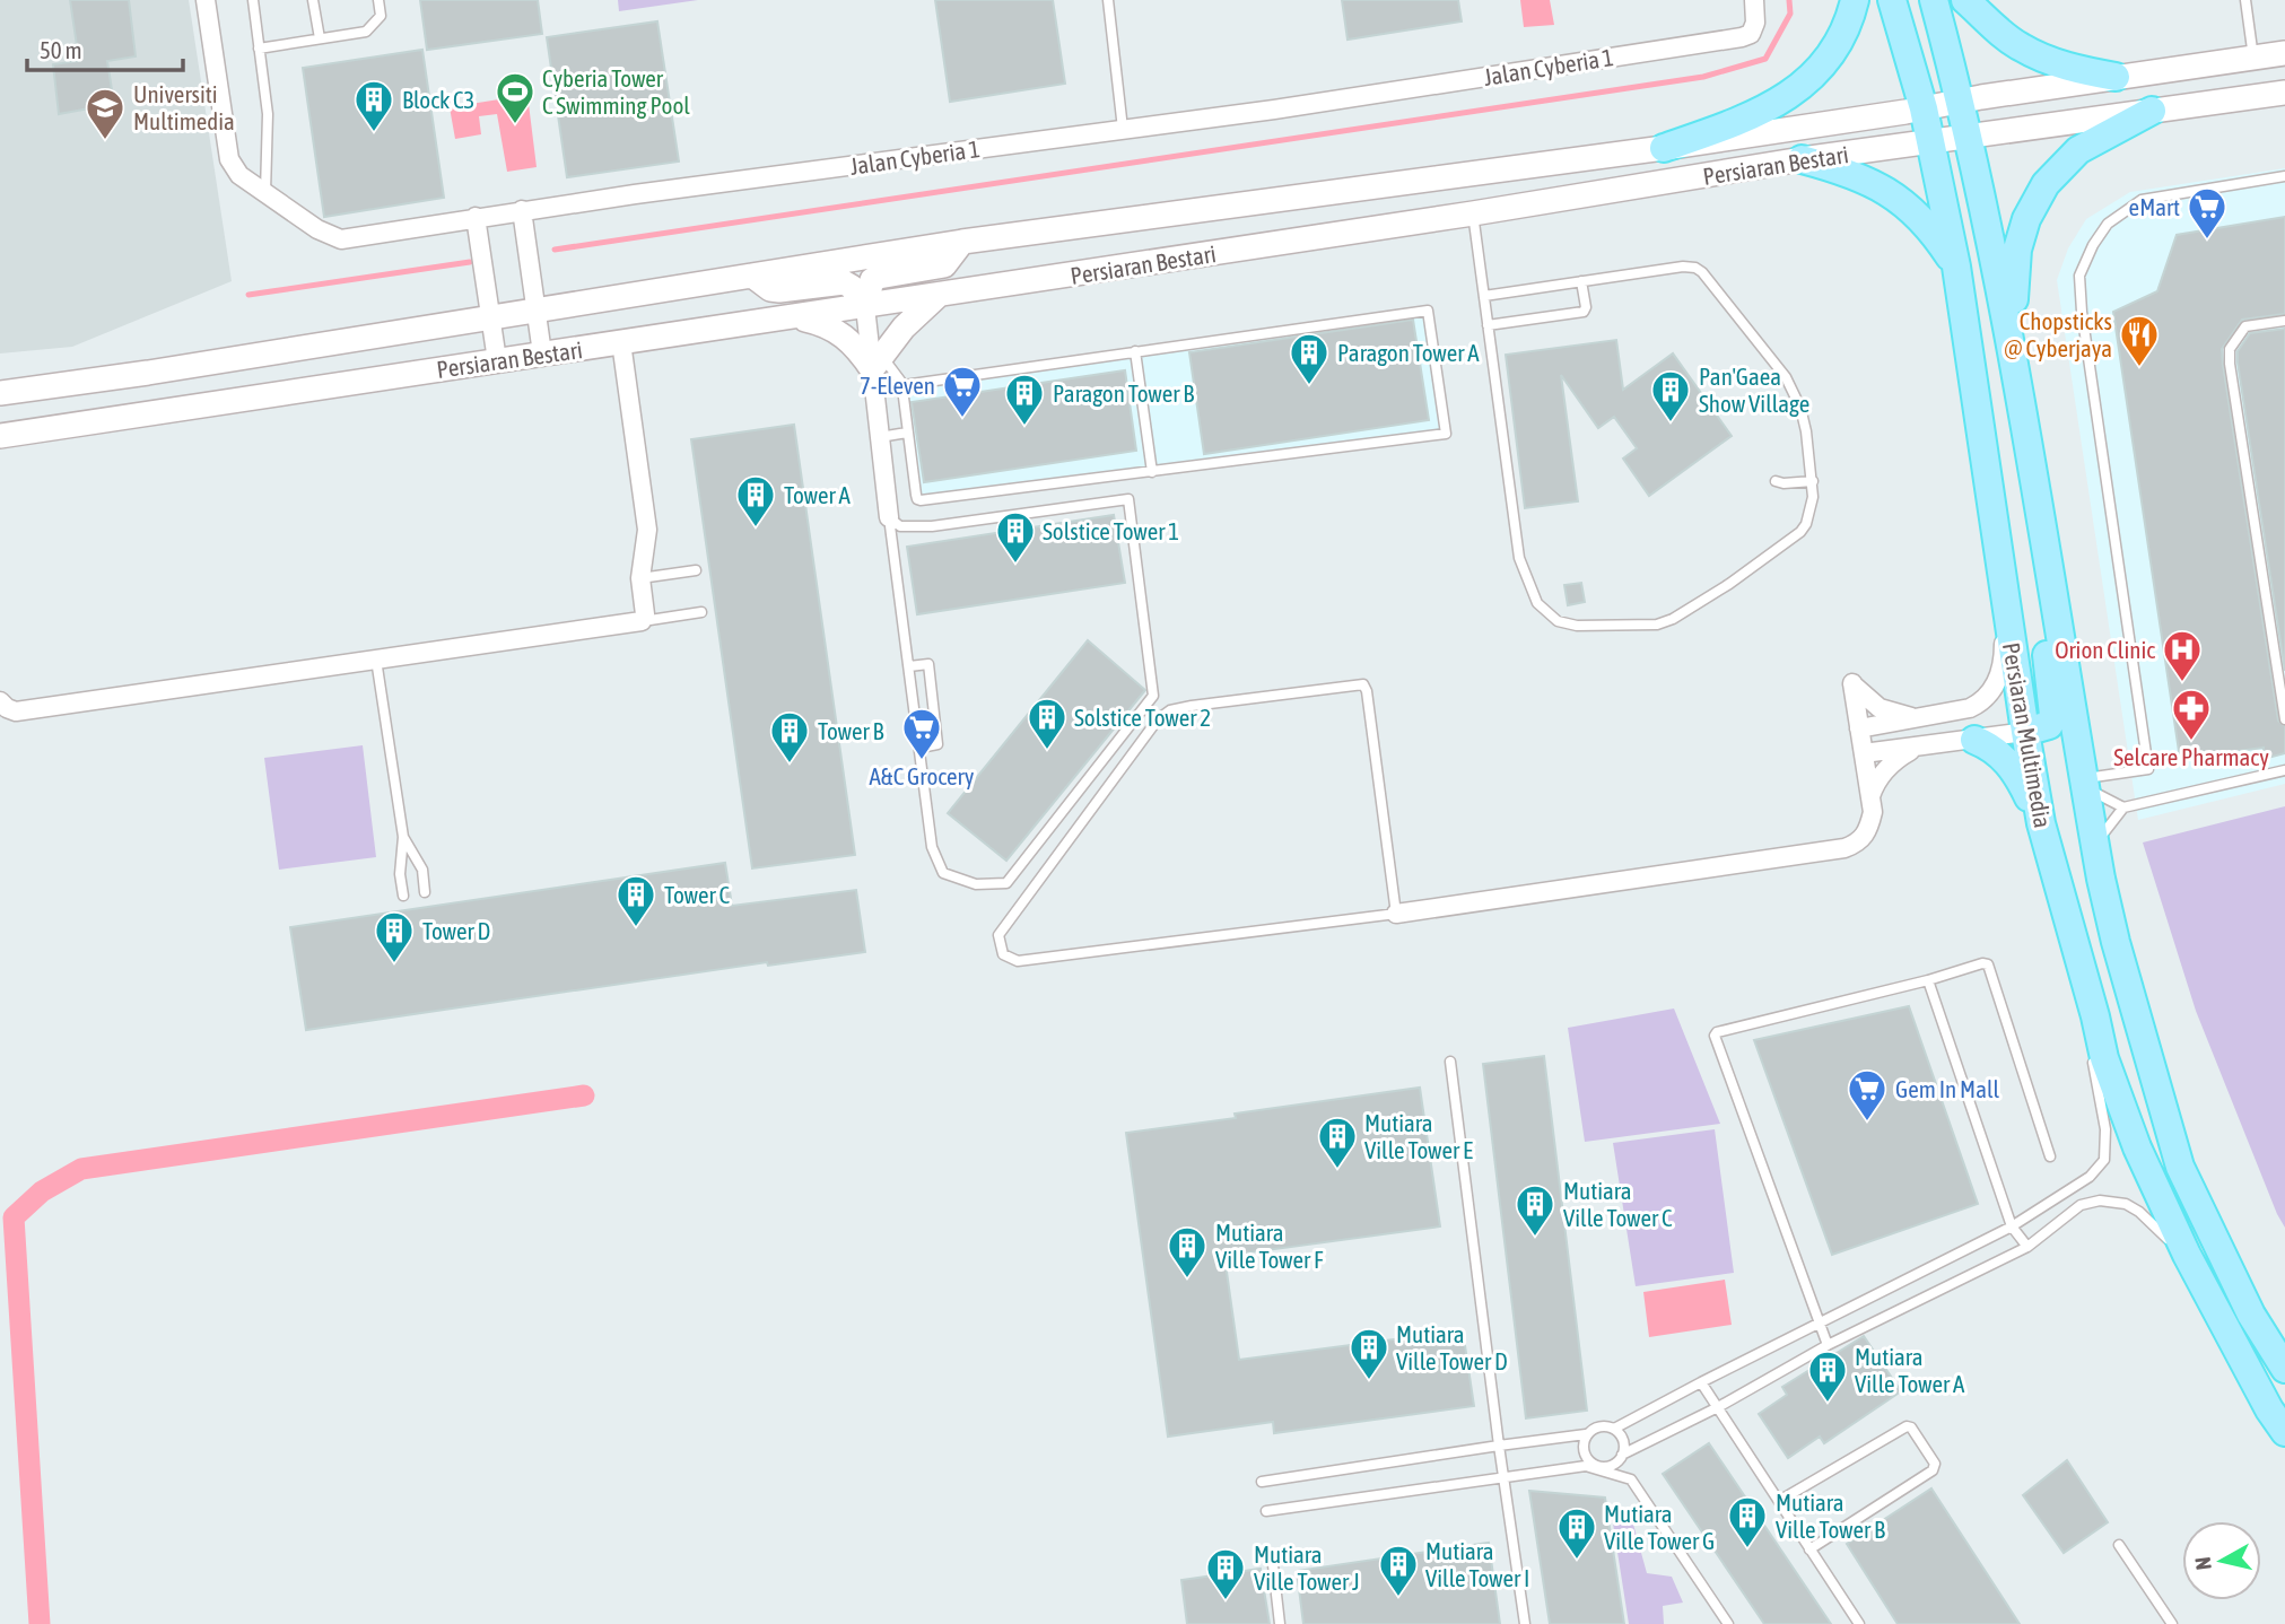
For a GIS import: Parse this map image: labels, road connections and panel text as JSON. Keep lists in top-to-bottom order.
{
  "streets": {
    "main road": ["Persiaran Bestari", "Persiaran Multimedia"],
    "street": ["Jalan Cyberia 1"]
  },
  "crossings": [
    ["Persiaran Bestari", "Persiaran Multimedia"]
  ],
  "places": {
    "sports": ["Cyberia Tower C Swimming Pool"],
    "building": [
      "Block C3",
      "Paragon Tower A",
      "Pan'Gaea Show Village",
      "Paragon Tower B",
      "Tower A",
      "Solstice Tower 1",
      "Solstice Tower 2",
      "Tower B",
      "Tower C",
      "Tower D",
      "Mutiara Ville Tower E",
      "Mutiara Ville Tower C",
      "Mutiara Ville Tower F",
      "Mutiara Ville Tower D",
      "Mutiara Ville Tower A",
      "Mutiara Ville Tower B",
      "Mutiara Ville Tower G",
      "Mutiara Ville Tower I",
      "Mutiara Ville Tower J"
    ],
    "school or university": ["Universiti Multimedia"],
    "supermarket": [
      "eMart",
      "7-Eleven",
      "A&C Grocery",
      "Gem In Mall"
    ],
    "restaurant": ["Chopsticks @ Cyberjaya"],
    "hospital": ["Orion Clinic"],
    "pharmacy": ["Selcare Pharmacy"]
  },
  "scale_bar": "50 m",
  "north": "left"
}
